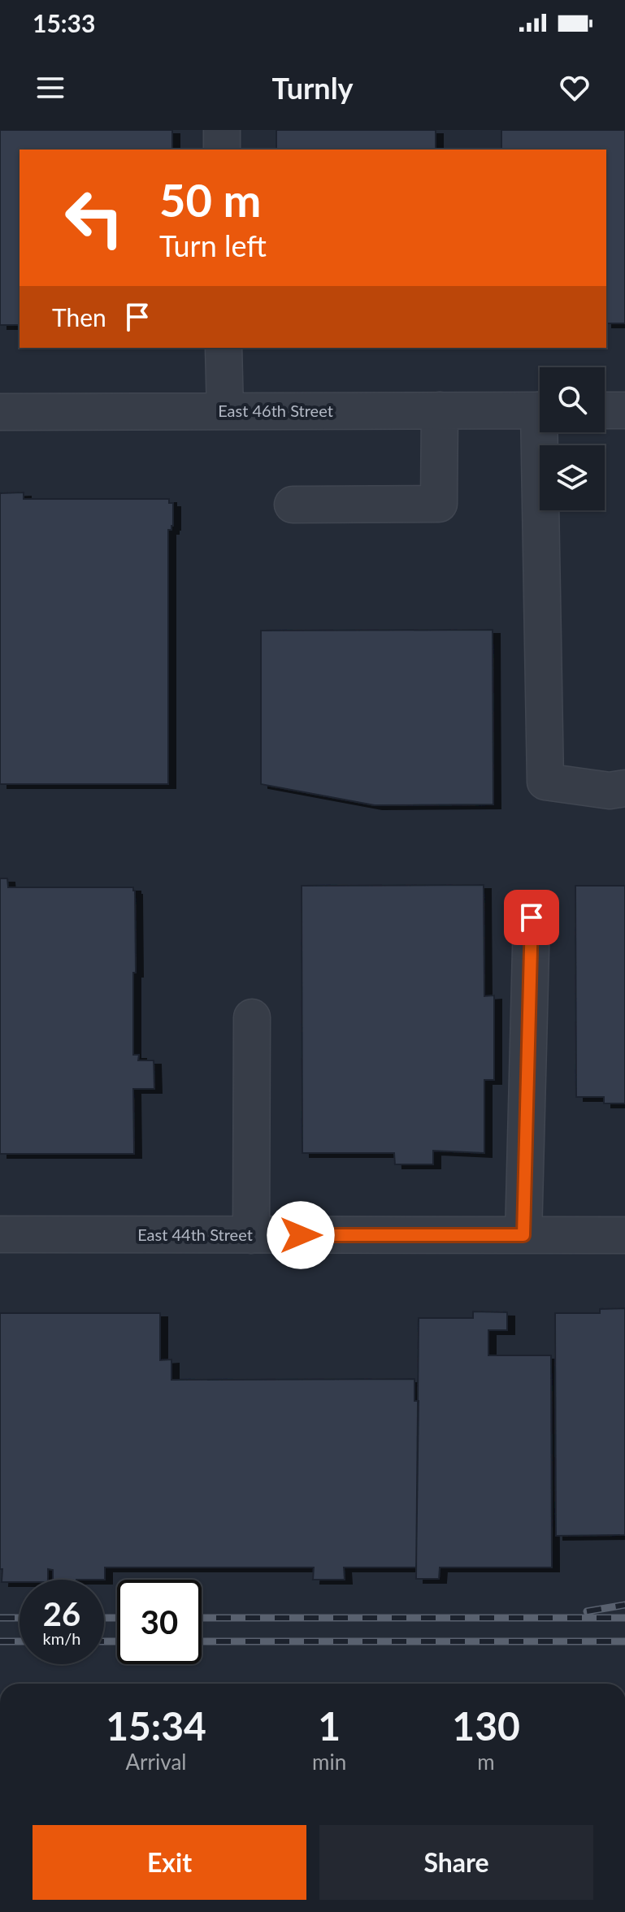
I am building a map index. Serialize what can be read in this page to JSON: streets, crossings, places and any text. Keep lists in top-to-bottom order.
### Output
{
  "streets": {
    "street": ["East 46th Street", "East 44th Street"]
  },
  "page": {
    "status": "15:33",
    "header": "Turnly",
    "turn": ["50 m", "Turn left"],
    "then": "Then",
    "speed": "26 km/h",
    "limit": "30",
    "eta": [
      "15:34",
      "Arrival",
      "1",
      "min",
      "130",
      "m"
    ],
    "buttons": ["Exit", "Share"]
  }
}
